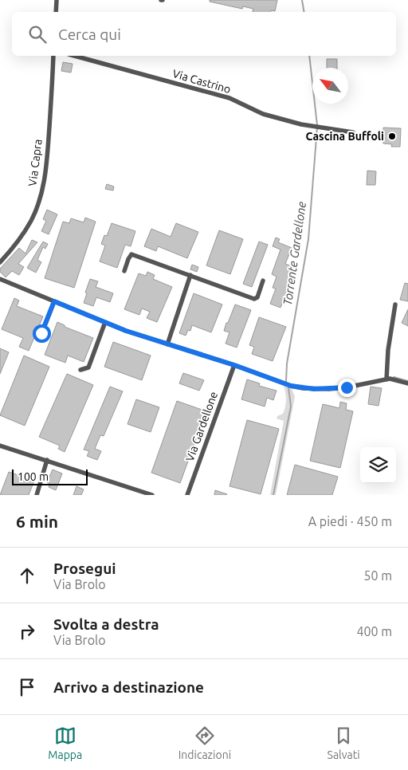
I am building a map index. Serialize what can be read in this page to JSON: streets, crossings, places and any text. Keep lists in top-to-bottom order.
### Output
{
  "streets": {
    "street": ["Via Castrino", "Via Capra", "Via Gardellone"]
  },
  "water": ["Torrente Gardellone"],
  "places": ["Cascina Buffoli"],
  "scale_bar": "100 m",
  "north": "top left",
  "page": {
    "search": "Cerca qui",
    "scale": "100 m",
    "heading": ["6 min", "A piedi · 450 m"],
    "list": [
      ["Prosegui", "Via Brolo", "50 m"],
      ["Svolta a destra", "Via Brolo", "400 m"],
      "Arrivo a destinazione"
    ],
    "nav": ["Mappa", "Indicazioni", "Salvati"]
  }
}
